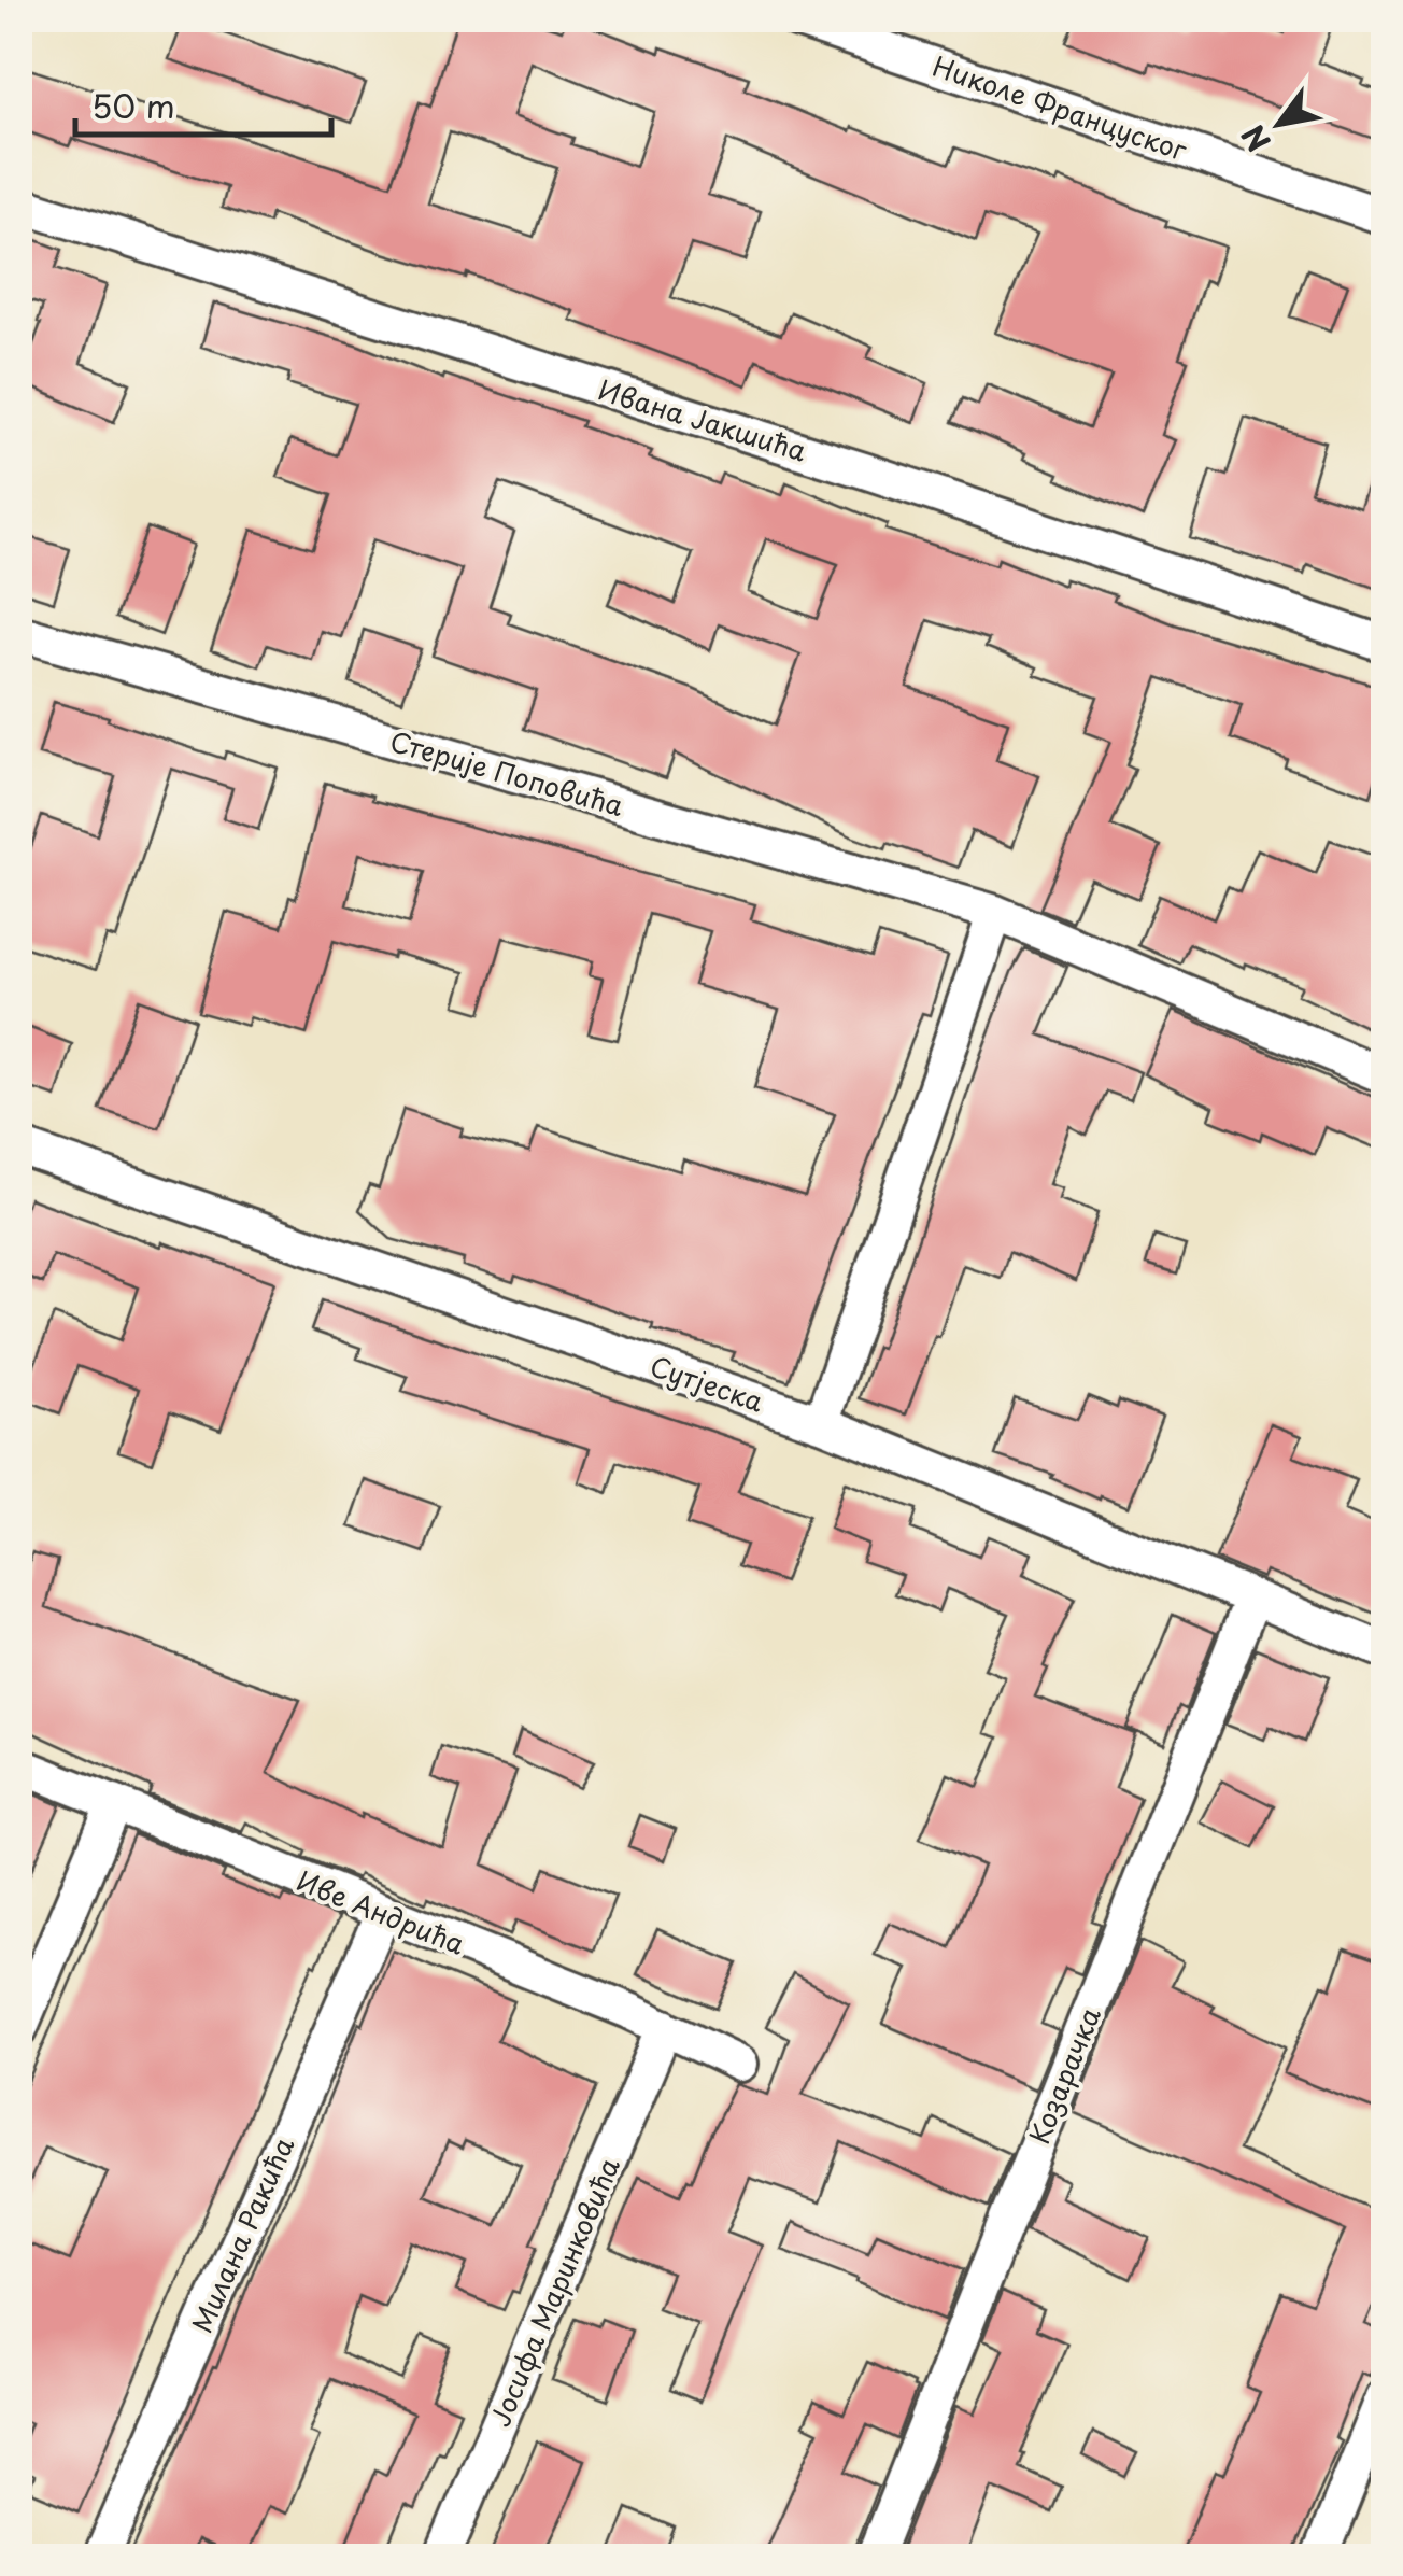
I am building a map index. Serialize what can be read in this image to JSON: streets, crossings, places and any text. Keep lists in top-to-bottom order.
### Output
{
  "streets": {
    "street": [
      "Николе Француског",
      "Ивана Јакшића",
      "Стерије Поповића",
      "Сутјеска",
      "Иве Андрића",
      "Козарачка",
      "Милана Ракића",
      "Јосифа Маринковића"
    ]
  },
  "crossings": [
    ["Сутјеска", "Козарачка"],
    ["Иве Андрића", "Милана Ракића"],
    ["Иве Андрића", "Јосифа Маринковића"]
  ],
  "scale_bar": "50 m",
  "north": "bottom left"
}
